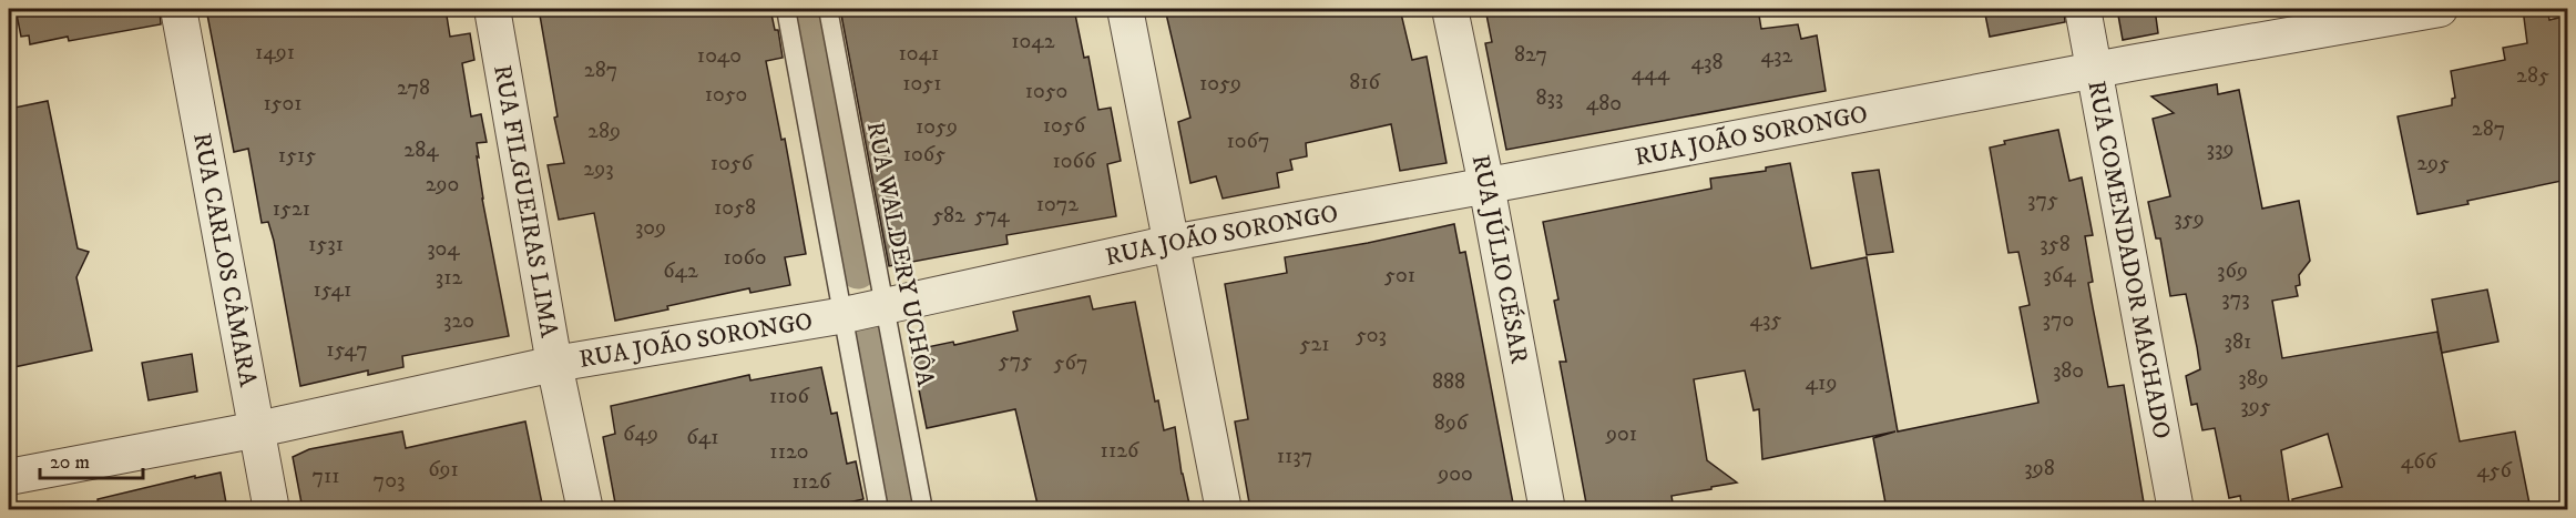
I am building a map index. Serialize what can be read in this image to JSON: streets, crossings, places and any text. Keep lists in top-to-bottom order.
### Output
{
  "streets": {
    "street": [
      "RUA JOÃO SORONGO",
      "RUA FILGUEIRAS LIMA",
      "RUA CARLOS CÂMARA",
      "RUA JÚLIO CÉSAR",
      "RUA COMENDADOR MACHADO"
    ],
    "lane": ["RUA WALDERY UCHÔA"]
  },
  "crossings": [
    ["RUA JOÃO SORONGO", "RUA FILGUEIRAS LIMA"],
    ["RUA JOÃO SORONGO", "RUA WALDERY UCHÔA"],
    ["RUA JOÃO SORONGO", "RUA CARLOS CÂMARA"],
    ["RUA JOÃO SORONGO", "RUA JÚLIO CÉSAR"],
    ["RUA JOÃO SORONGO", "RUA COMENDADOR MACHADO"]
  ],
  "house_numbers": [
    "1042",
    "1491",
    "1041",
    "827",
    "1040",
    "432",
    "438",
    "287",
    "444",
    "285",
    "816",
    "1051",
    "1059",
    "278",
    "1050",
    "1050",
    "833",
    "1501",
    "480",
    "1056",
    "1059",
    "287",
    "289",
    "1067",
    "339",
    "284",
    "1065",
    "1515",
    "1066",
    "1056",
    "295",
    "293",
    "290",
    "375",
    "1072",
    "1058",
    "1521",
    "582",
    "574",
    "359",
    "309",
    "1531",
    "358",
    "304",
    "1060",
    "642",
    "369",
    "501",
    "364",
    "312",
    "1541",
    "373",
    "435",
    "370",
    "320",
    "503",
    "381",
    "521",
    "1547",
    "575",
    "567",
    "380",
    "389",
    "888",
    "419",
    "1106",
    "395",
    "896",
    "649",
    "901",
    "641",
    "1126",
    "1120",
    "1137",
    "466",
    "398",
    "691",
    "456",
    "900",
    "711",
    "703",
    "1126"
  ],
  "scale_bar": "20 m"
}
